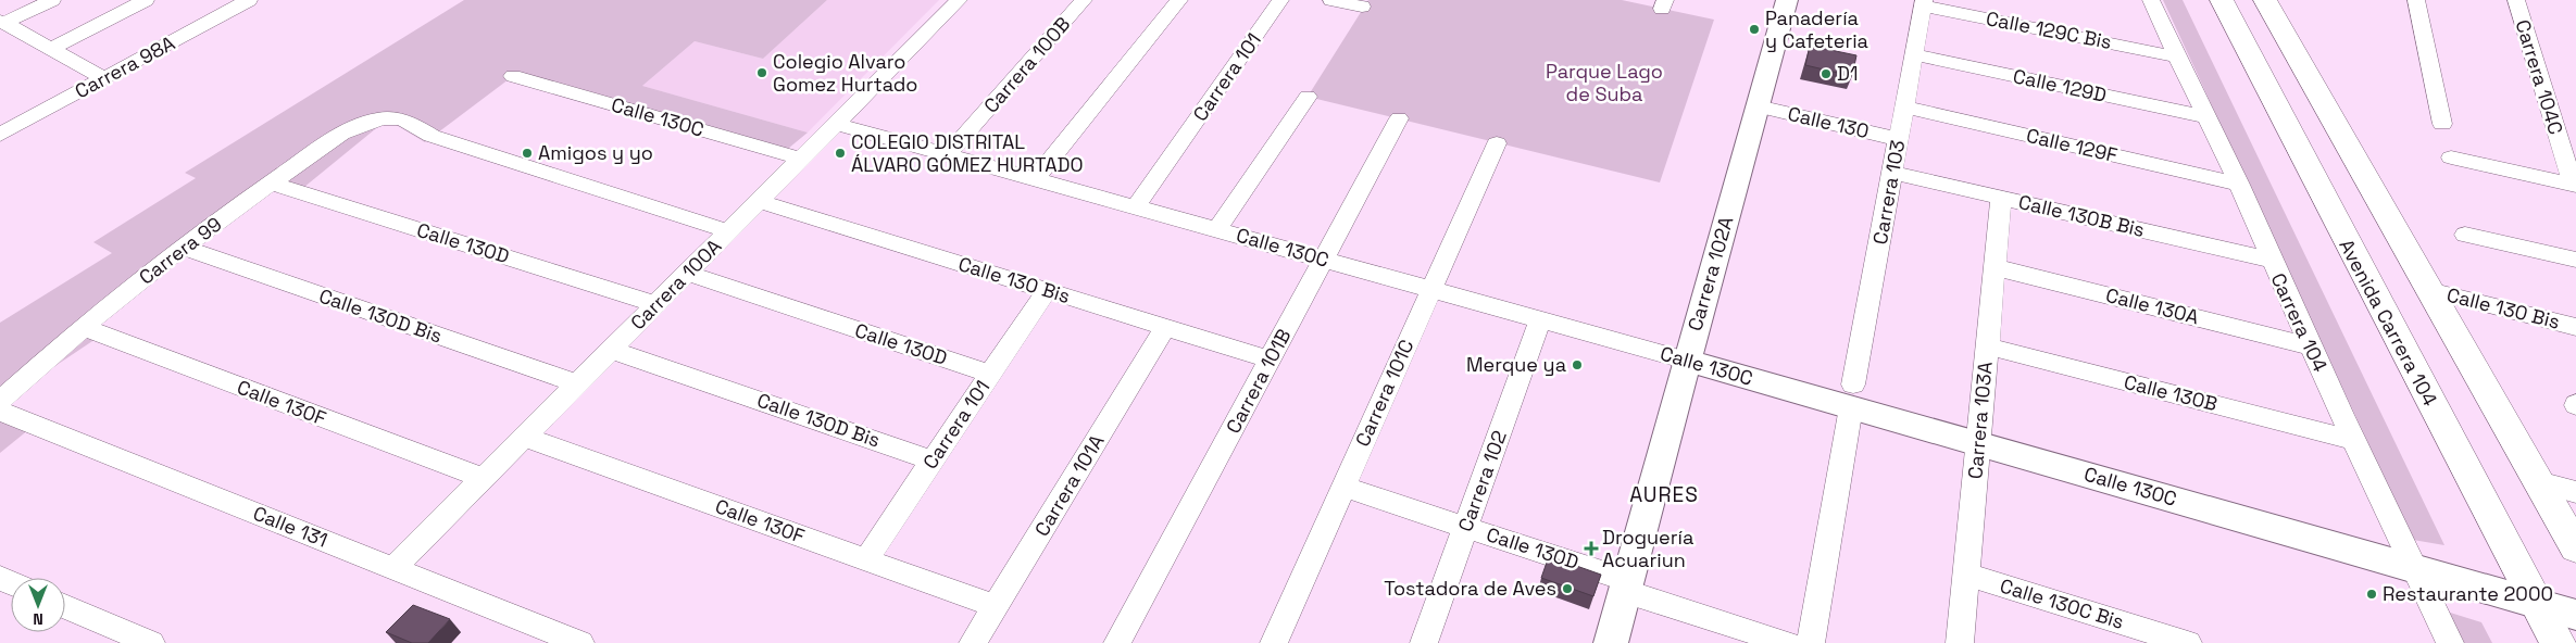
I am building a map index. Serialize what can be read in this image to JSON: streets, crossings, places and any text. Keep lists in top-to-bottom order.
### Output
{
  "streets": {
    "main road": ["Avenida Carrera 104"],
    "street": [
      "Calle 129C Bis",
      "Carrera 100B",
      "Carrera 98A",
      "Carrera 101",
      "Carrera 104C",
      "Calle 129D",
      "Calle 130C",
      "Calle 130",
      "Calle 129F",
      "Carrera 103",
      "Calle 130B Bis",
      "Calle 130D",
      "Carrera 99",
      "Carrera 102A",
      "Calle 130 Bis",
      "Carrera 100A",
      "Calle 130A",
      "Calle 130D Bis",
      "Carrera 104",
      "Carrera 101B",
      "Carrera 101C",
      "Calle 130B",
      "Calle 130F",
      "Carrera 103A",
      "Carrera 102",
      "Carrera 101A",
      "Calle 131",
      "Calle 130C Bis"
    ]
  },
  "crossings": [
    ["Calle 129C Bis", "Carrera 103"],
    ["Calle 129C Bis", "Carrera 104"],
    ["Carrera 100B", "Calle 130C"],
    ["Carrera 101", "Calle 130C"],
    ["Carrera 101", "Calle 130D"],
    ["Carrera 101", "Calle 130 Bis"],
    ["Carrera 101", "Calle 130D Bis"],
    ["Carrera 101", "Calle 130F"],
    ["Calle 129D", "Carrera 103"],
    ["Calle 129D", "Carrera 104"],
    ["Calle 130C", "Carrera 103"],
    ["Calle 130C", "Carrera 102A"],
    ["Calle 130C", "Carrera 100A"],
    ["Calle 130C", "Carrera 104"],
    ["Calle 130C", "Avenida Carrera 104"],
    ["Calle 130C", "Carrera 101B"],
    ["Calle 130C", "Carrera 101C"],
    ["Calle 130C", "Carrera 103A"],
    ["Calle 130C", "Carrera 102"],
    ["Calle 130", "Carrera 103"],
    ["Calle 130", "Carrera 102A"],
    ["Calle 129F", "Carrera 103"],
    ["Calle 129F", "Carrera 104"],
    ["Carrera 103", "Calle 130B Bis"],
    ["Calle 130B Bis", "Carrera 104"],
    ["Calle 130B Bis", "Carrera 103A"],
    ["Calle 130D", "Carrera 99"],
    ["Calle 130D", "Carrera 102A"],
    ["Calle 130D", "Carrera 100A"],
    ["Calle 130D", "Carrera 101C"],
    ["Calle 130D", "Carrera 102"],
    ["Carrera 99", "Carrera 100A"],
    ["Carrera 99", "Calle 130D Bis"],
    ["Carrera 99", "Calle 130F"],
    ["Calle 130 Bis", "Carrera 100A"],
    ["Calle 130 Bis", "Carrera 101B"],
    ["Calle 130 Bis", "Carrera 101A"],
    ["Carrera 100A", "Calle 130D Bis"],
    ["Carrera 100A", "Calle 130F"],
    ["Carrera 100A", "Calle 131"],
    ["Calle 130A", "Carrera 104"],
    ["Calle 130A", "Carrera 103A"],
    ["Carrera 104", "Calle 130B"],
    ["Calle 130B", "Carrera 103A"],
    ["Calle 130F", "Carrera 101A"],
    ["Carrera 103A", "Calle 130C Bis"]
  ],
  "districts": ["AURES"],
  "parks": ["Parque Lago de Suba"],
  "places": {
    "other": [
      "Panadería y Cafeteria",
      "Colegio Alvaro Gomez Hurtado",
      "D1",
      "Amigos y yo",
      "COLEGIO DISTRITAL ÁLVARO GÓMEZ HURTADO",
      "Merque ya",
      "Tostadora de Aves",
      "Restaurante 2000"
    ],
    "health": ["Droguería Acuariun"]
  },
  "north": "bottom"
}
